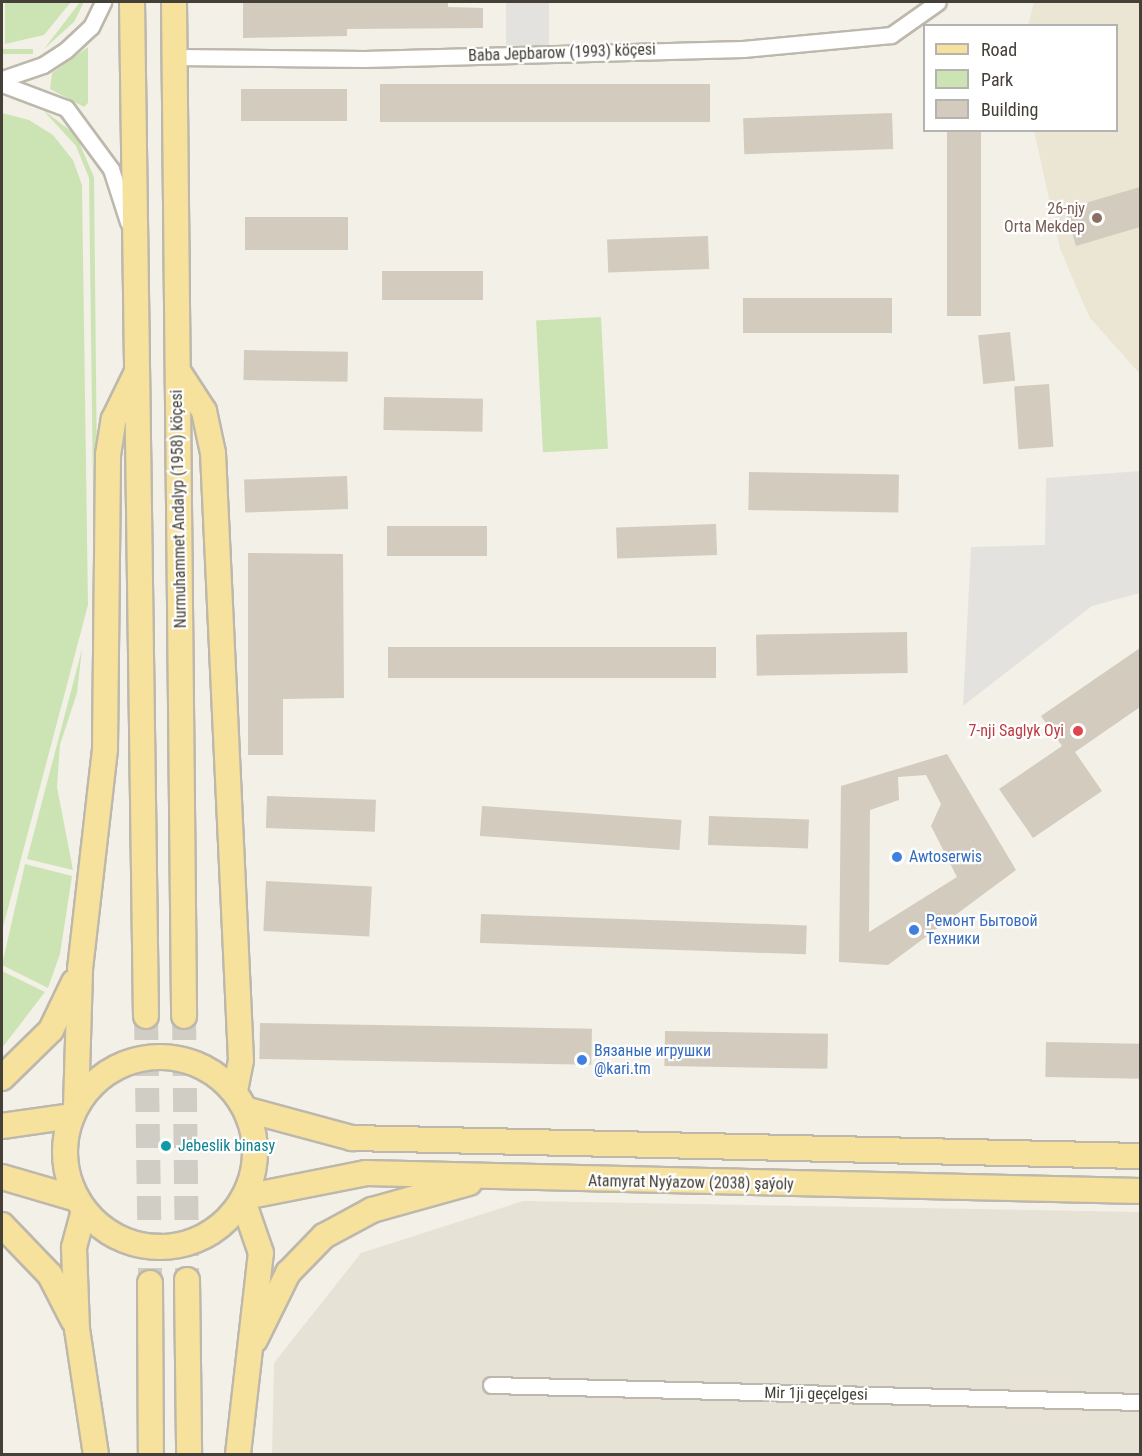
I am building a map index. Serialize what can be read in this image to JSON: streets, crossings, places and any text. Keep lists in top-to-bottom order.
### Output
{
  "streets": {
    "main road": ["Nurmuhammet Andalyp (1958) köçesi", "Atamyrat Nyýazow (2038) şaýoly"],
    "street": ["Baba Jepbarow (1993) köçesi", "Mir 1ji geçelgesi"]
  },
  "crossings": [
    ["Baba Jepbarow (1993) köçesi", "Nurmuhammet Andalyp (1958) köçesi"]
  ],
  "places": [
    "26-njy Orta Mekdep",
    "7-nji Saglyk Oyi",
    "Awtoserwis",
    "Ремонт Бытовой Техники",
    "Вязаные игрушки @kari.tm",
    "Jebeslik binasy"
  ],
  "legend": ["Road", "Park", "Building"]
}
